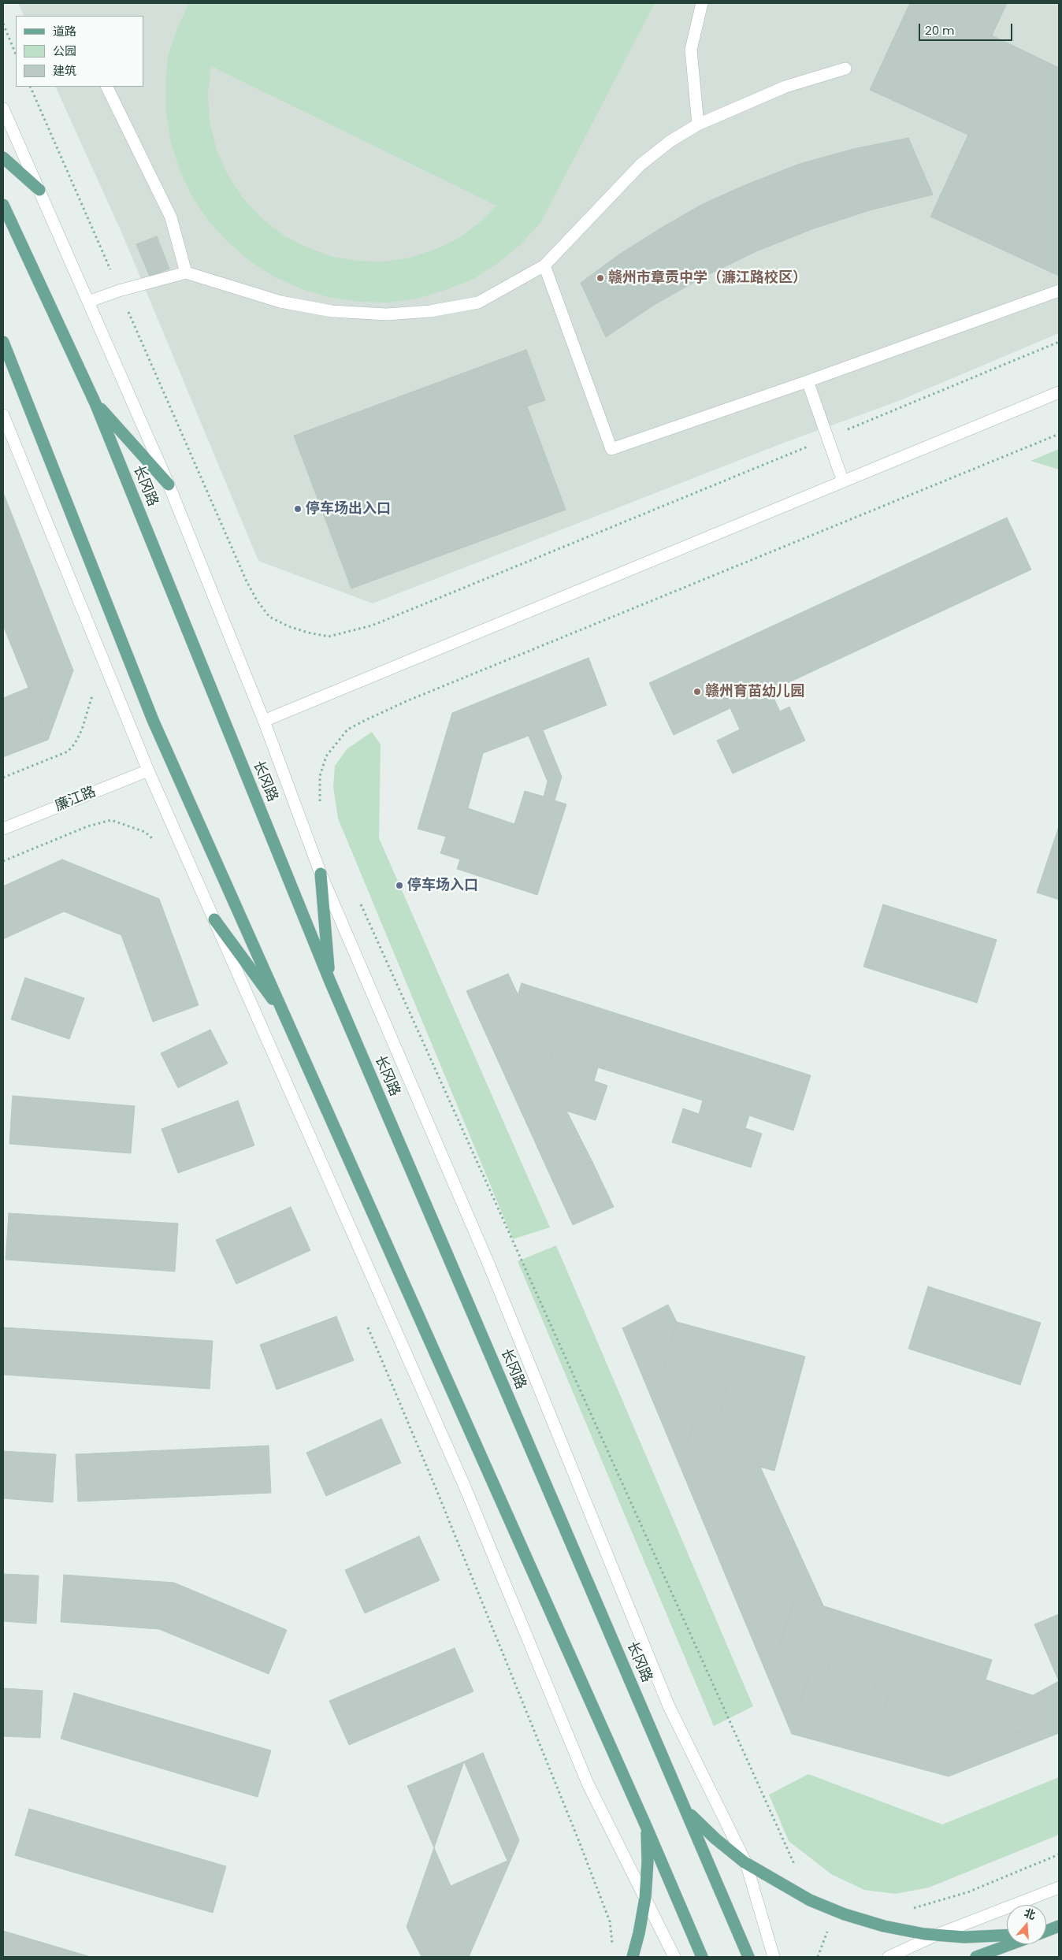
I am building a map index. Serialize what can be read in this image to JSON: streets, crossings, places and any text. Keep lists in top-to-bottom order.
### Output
{
  "streets": {
    "main road": ["长冈路"],
    "street": ["廉江路"]
  },
  "places": [
    "赣州市章贡中学（濂江路校区）",
    "停车场出入口",
    "赣州育苗幼儿园",
    "停车场入口"
  ],
  "legend": ["道路", "公园", "建筑"],
  "scale_bar": "20 m",
  "north": "top"
}
